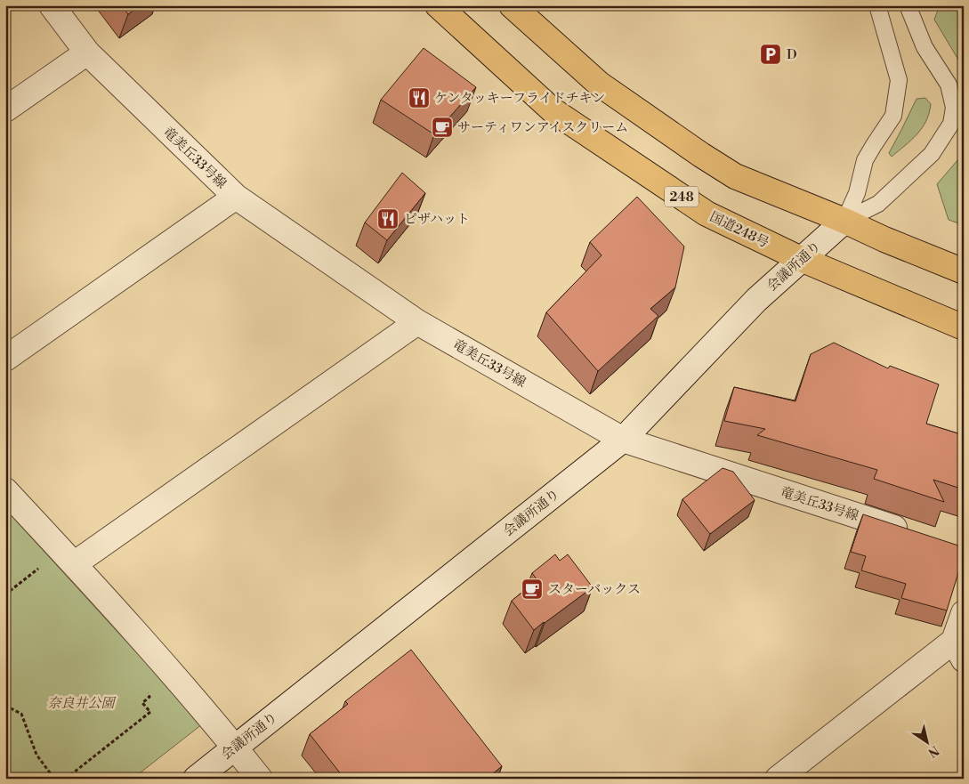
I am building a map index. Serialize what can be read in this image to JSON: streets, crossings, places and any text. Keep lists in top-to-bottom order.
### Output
{
  "streets": {
    "highway": ["248", "国道248号"],
    "street": ["竜美丘33号線", "会議所通り"]
  },
  "crossings": [
    ["竜美丘33号線", "会議所通り"],
    ["国道248号", "会議所通り"]
  ],
  "parks": ["奈良井公園"],
  "places": {
    "parking": ["D"],
    "restaurant": ["ケンタッキーフライドチキン", "ピザハット"],
    "cafe": ["サーティワンアイスクリーム", "スターバックス"]
  },
  "north": "bottom right"
}
